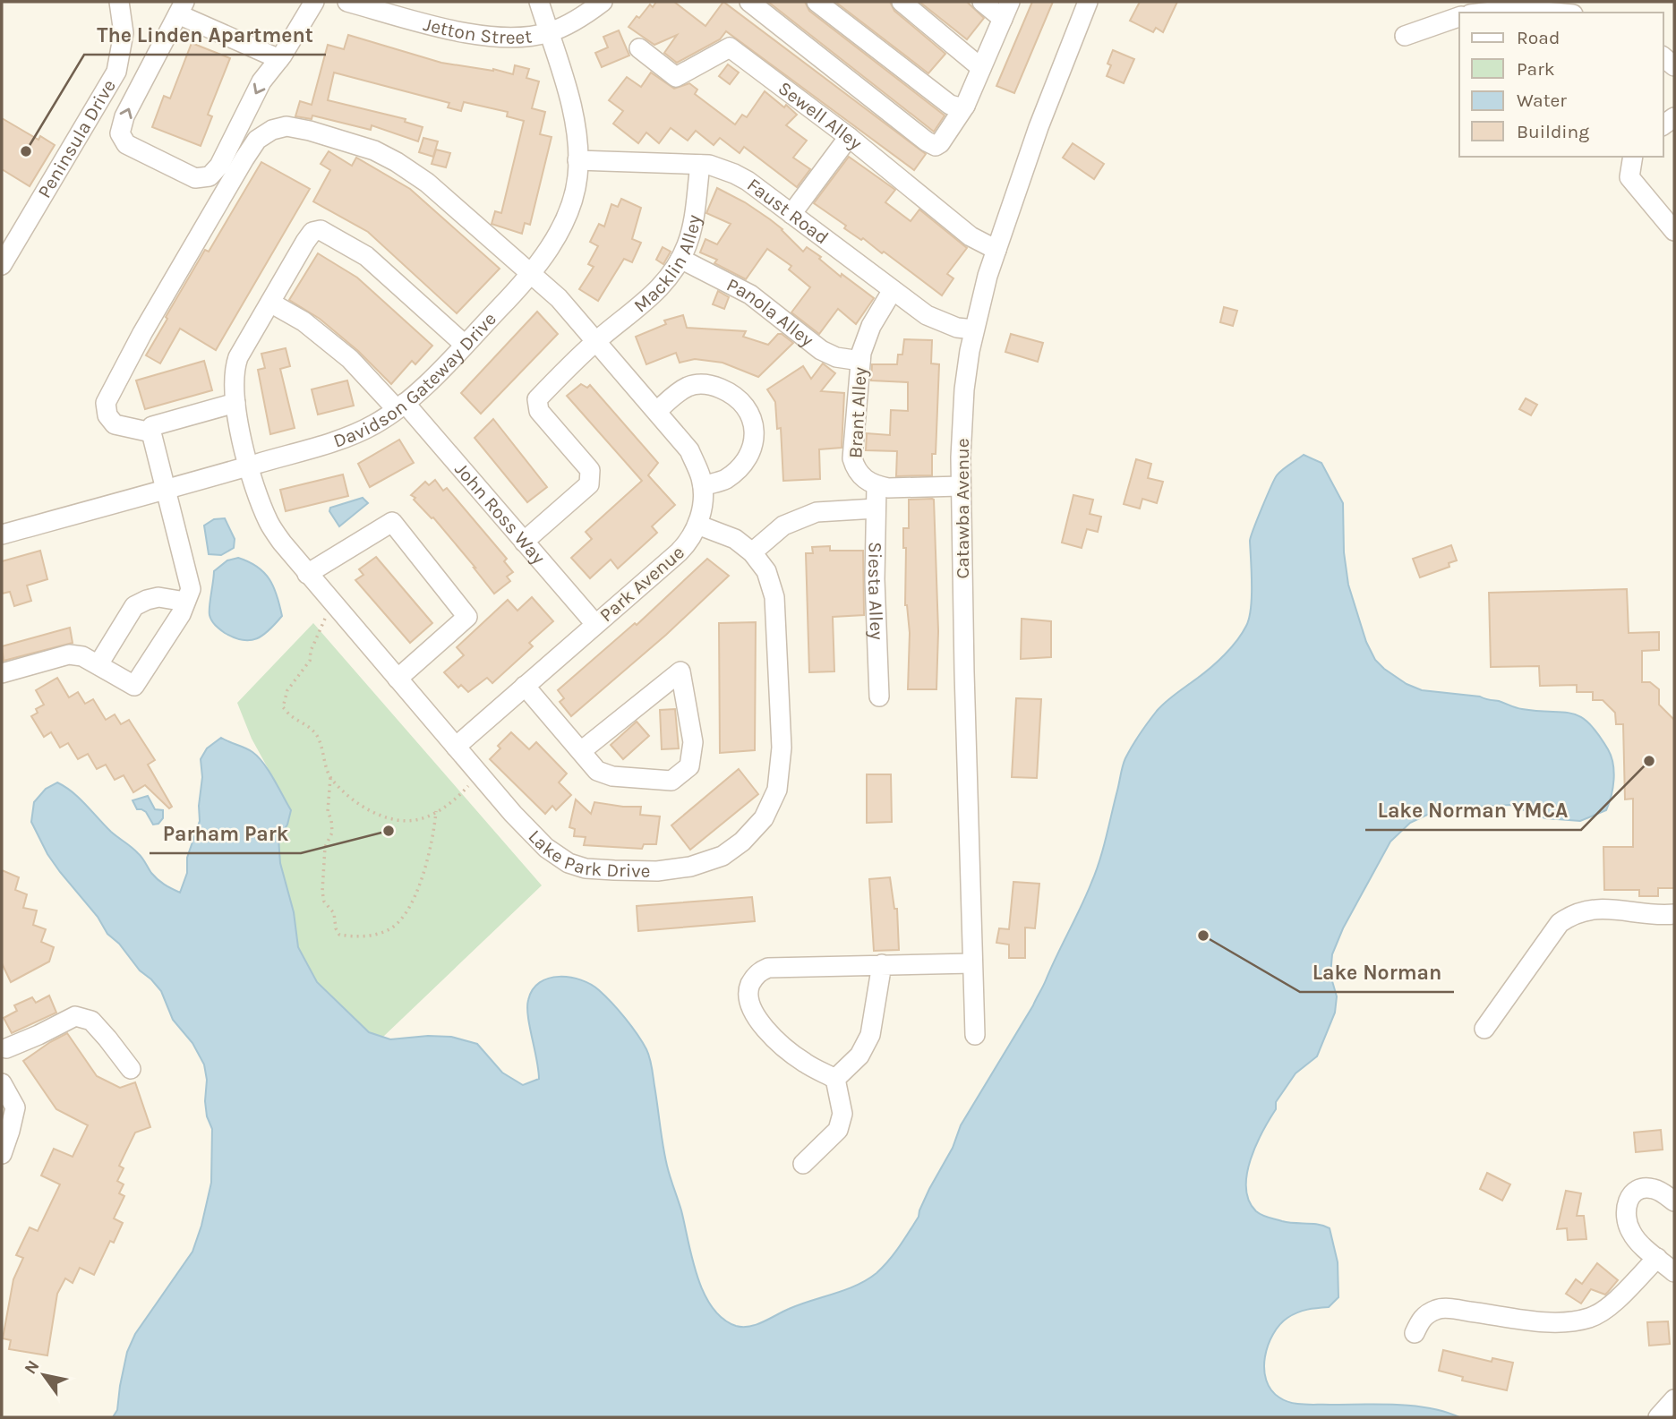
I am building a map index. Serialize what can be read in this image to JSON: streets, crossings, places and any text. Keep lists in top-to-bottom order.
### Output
{
  "streets": {
    "street": [
      "Jetton Street",
      "Sewell Alley",
      "Peninsula Drive",
      "Faust Road",
      "Macklin Alley",
      "Panola Alley",
      "Davidson Gateway Drive",
      "Brant Alley",
      "Catawba Avenue",
      "John Ross Way",
      "Park Avenue",
      "Siesta Alley",
      "Lake Park Drive"
    ]
  },
  "crossings": [
    ["Jetton Street", "Davidson Gateway Drive"],
    ["Sewell Alley", "Catawba Avenue"],
    ["Faust Road", "Macklin Alley"],
    ["Faust Road", "Davidson Gateway Drive"],
    ["Faust Road", "Brant Alley"],
    ["Faust Road", "Catawba Avenue"],
    ["Macklin Alley", "Panola Alley"],
    ["Macklin Alley", "John Ross Way"],
    ["Macklin Alley", "Park Avenue"],
    ["Panola Alley", "Brant Alley"],
    ["Davidson Gateway Drive", "John Ross Way"],
    ["Davidson Gateway Drive", "Park Avenue"],
    ["Davidson Gateway Drive", "Lake Park Drive"],
    ["Brant Alley", "Siesta Alley"],
    ["John Ross Way", "Park Avenue"],
    ["John Ross Way", "Lake Park Drive"],
    ["Park Avenue", "Lake Park Drive"]
  ],
  "places": [
    "The Linden Apartment",
    "Lake Norman YMCA",
    "Parham Park",
    "Lake Norman"
  ],
  "legend": [
    "Road",
    "Park",
    "Water",
    "Building"
  ],
  "north": "top left"
}
